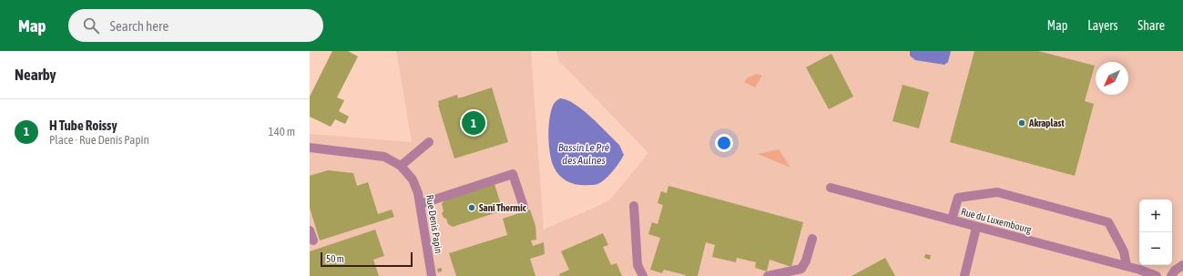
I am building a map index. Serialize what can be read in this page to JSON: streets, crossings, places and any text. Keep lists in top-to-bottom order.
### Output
{
  "streets": {
    "street": ["Rue du Luxembourg", "Rue Denis Papin"]
  },
  "water": ["Bassin Le Pré des Aulnes"],
  "places": ["Akraplast", "Sani Thermic"],
  "scale_bar": "50 m",
  "north": "bottom left",
  "page": {
    "header": "Map",
    "search": "Search here",
    "nav": ["Map", "Layers", "Share"],
    "heading": "Nearby",
    "list": [
      {
        "mark": "1",
        "name": "H Tube Roissy",
        "note": "Place · Rue Denis Papin",
        "value": "140 m"
      }
    ],
    "pins": "1",
    "map_buttons": ["+", "−"],
    "scale": "50 m"
  }
}
